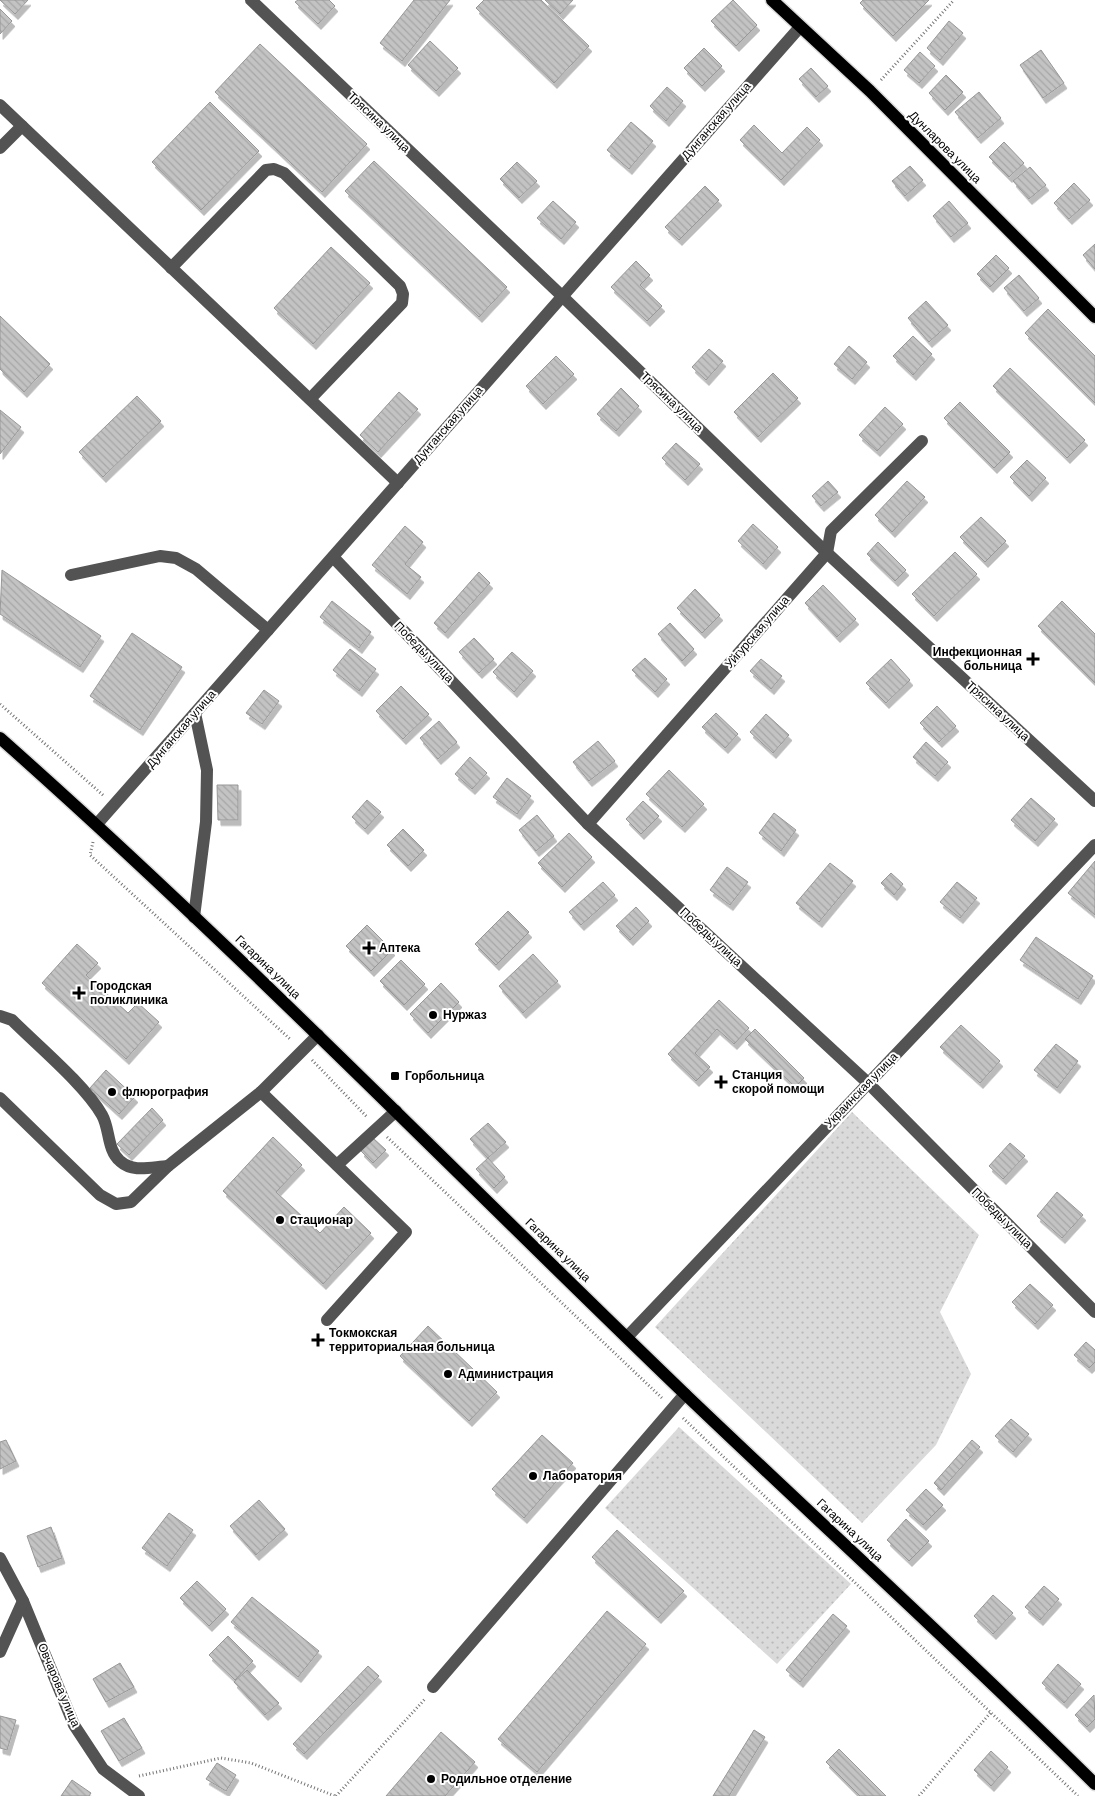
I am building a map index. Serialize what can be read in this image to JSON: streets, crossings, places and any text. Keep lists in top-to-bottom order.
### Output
{
  "streets": {
    "main road": ["Дунларова улица", "Гагарина улица"],
    "street": [
      "Дунганская улица",
      "Трясина улица",
      "Уйгурская улица",
      "Победы улица",
      "Украинская улица",
      "Овчарова улица"
    ]
  },
  "crossings": [
    ["Дунганская улица", "Трясина улица"],
    ["Дунганская улица", "Дунларова улица"],
    ["Дунганская улица", "Победы улица"],
    ["Дунганская улица", "Гагарина улица"],
    ["Трясина улица", "Уйгурская улица"],
    ["Уйгурская улица", "Победы улица"],
    ["Победы улица", "Украинская улица"],
    ["Гагарина улица", "Украинская улица"]
  ],
  "places": {
    "health": [
      "Инфекционная больница",
      "Аптека",
      "Городская поликлиника",
      "Станция скорой помощи",
      "Токмокская территориальная больница"
    ],
    "other": [
      "Нуржаз",
      "флюрография",
      "Cтационар",
      "Администрация",
      "Лаборатория",
      "Родильное отделение"
    ],
    "transit": ["Горбольница"]
  }
}
